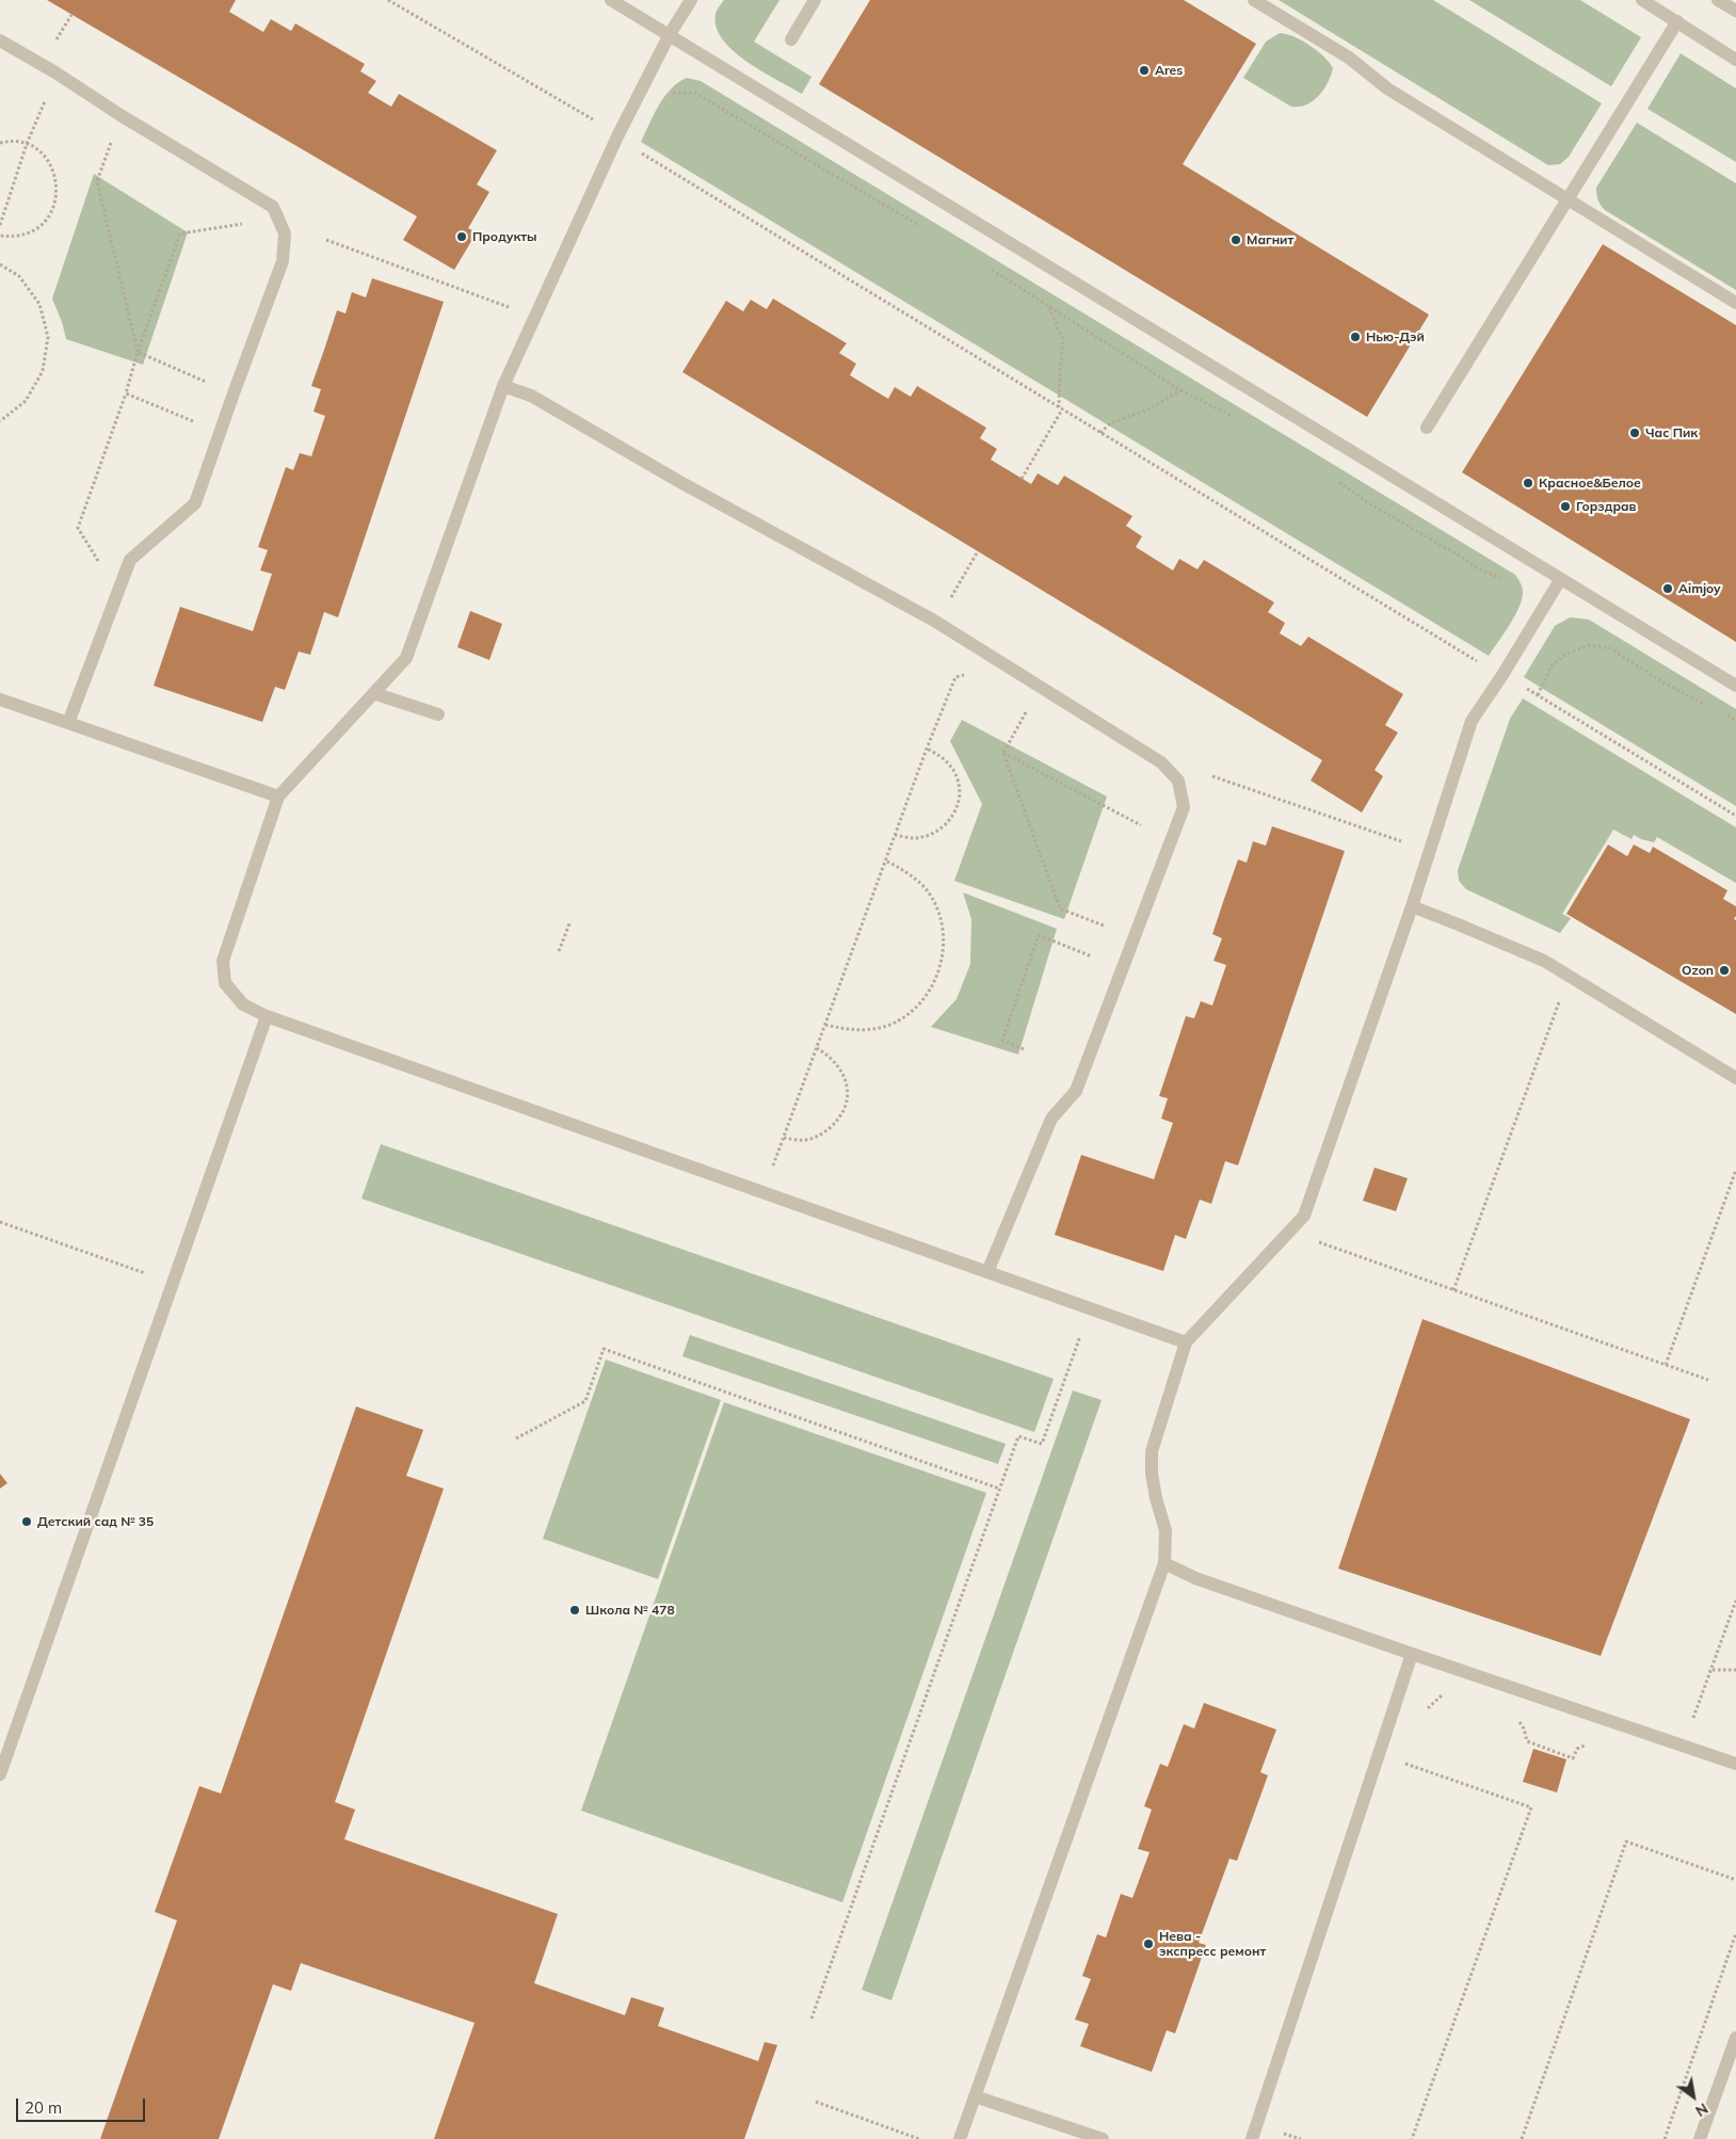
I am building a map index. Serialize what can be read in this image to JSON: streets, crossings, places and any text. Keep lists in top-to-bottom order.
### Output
{
  "places": [
    "Ares",
    "Продукты",
    "Магнит",
    "Нью-Дэй",
    "Час Пик",
    "Красное&Белое",
    "Горздрав",
    "Aimjoy",
    "Ozon",
    "Детский сад № 35",
    "Школа № 478",
    "Нева - экспресс ремонт"
  ],
  "scale_bar": "20 m",
  "north": "bottom right"
}
